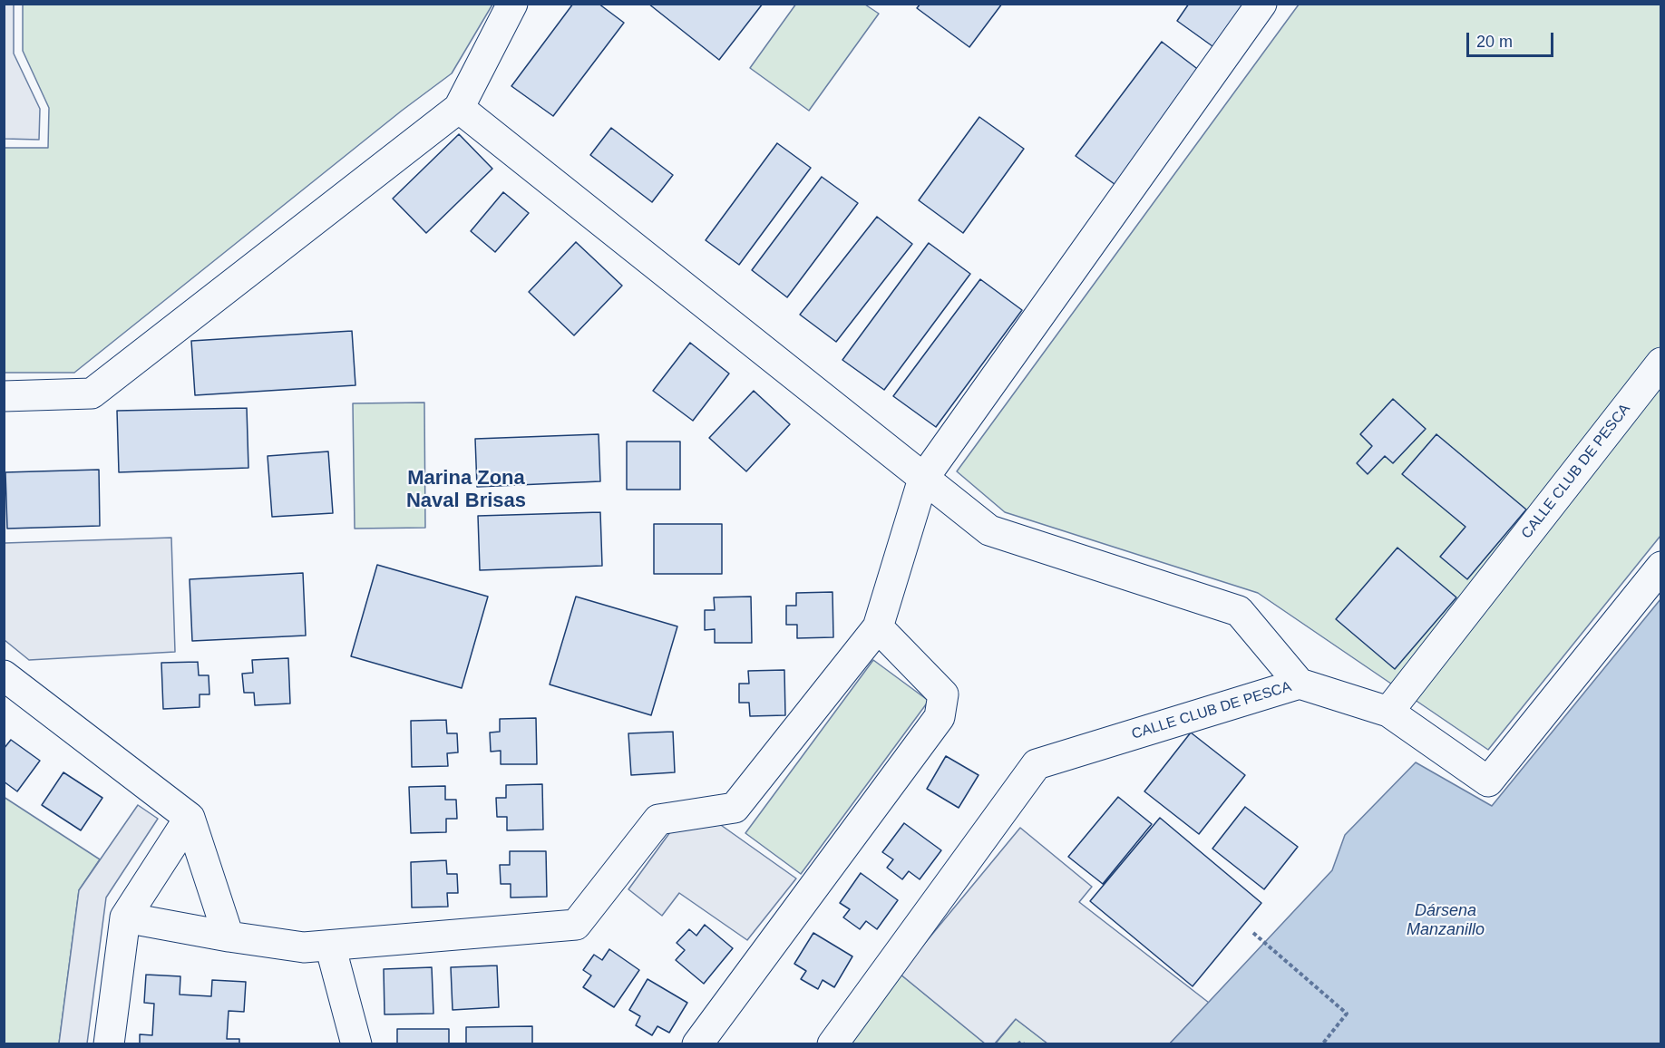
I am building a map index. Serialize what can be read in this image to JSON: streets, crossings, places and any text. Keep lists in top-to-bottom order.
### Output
{
  "streets": {
    "lane": ["CALLE CLUB DE PESCA"]
  },
  "districts": ["Marina Zona Naval Brisas"],
  "water": ["Dársena Manzanillo"],
  "scale_bar": "20 m"
}
